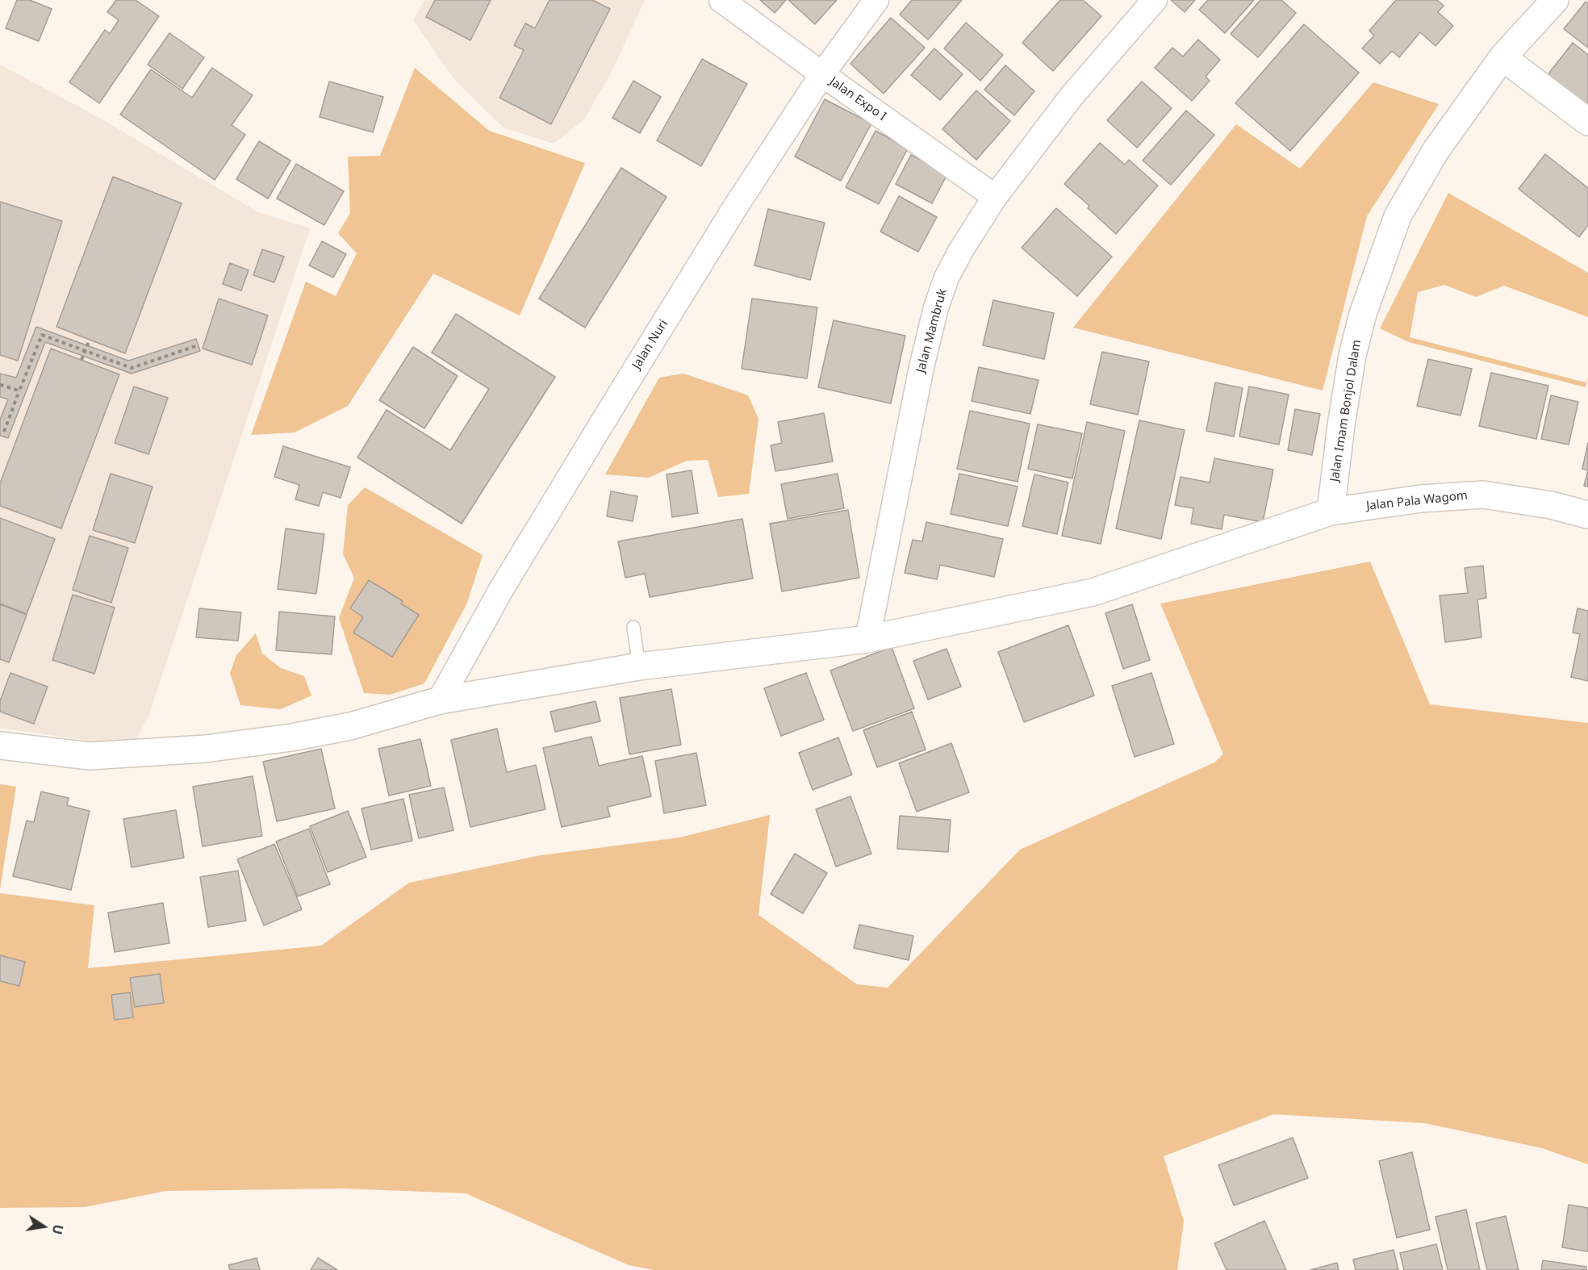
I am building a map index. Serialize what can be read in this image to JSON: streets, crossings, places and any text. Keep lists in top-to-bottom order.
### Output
{
  "streets": {
    "main road": ["Jalan Imam Bonjol Dalam", "Jalan Pala Wagom"],
    "street": ["Jalan Expo I", "Jalan Mambruk", "Jalan Nuri"]
  },
  "crossings": [
    ["Jalan Expo I", "Jalan Mambruk"],
    ["Jalan Expo I", "Jalan Nuri"],
    ["Jalan Mambruk", "Jalan Pala Wagom"],
    ["Jalan Nuri", "Jalan Pala Wagom"],
    ["Jalan Imam Bonjol Dalam", "Jalan Pala Wagom"]
  ],
  "north": "right"
}
